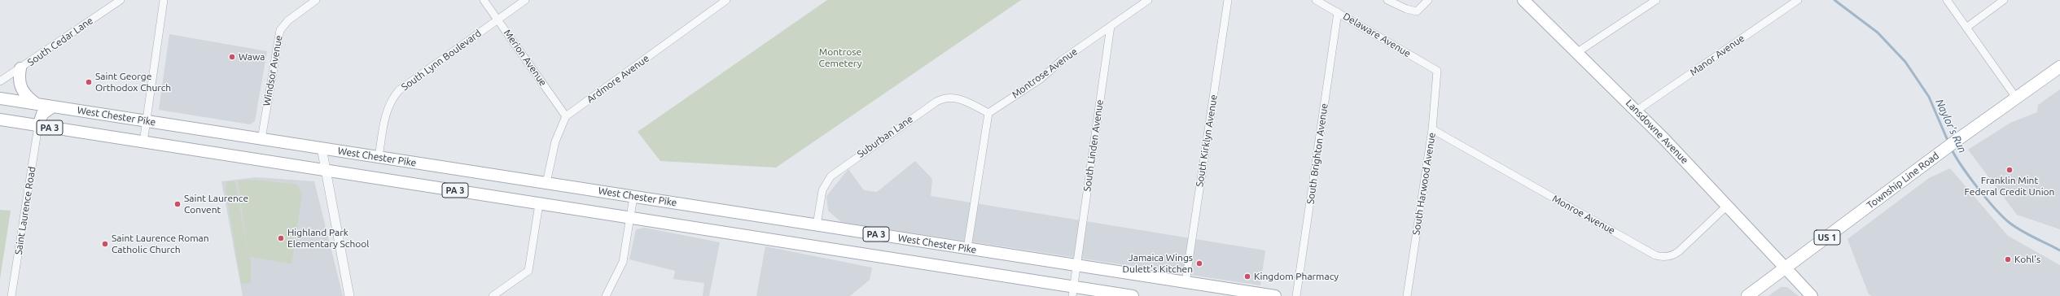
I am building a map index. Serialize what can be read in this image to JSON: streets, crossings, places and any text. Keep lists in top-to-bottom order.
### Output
{
  "streets": {
    "highway": ["Township Line Road", "US 1"],
    "main road": ["West Chester Pike", "PA 3", "Lansdowne Avenue"],
    "street": [
      "Delaware Avenue",
      "South Cedar Lane",
      "Manor Avenue",
      "Merion Avenue",
      "South Lynn Boulevard",
      "Windsor Avenue",
      "Montrose Avenue",
      "Ardmore Avenue",
      "Suburban Lane",
      "South Kirklyn Avenue",
      "South Linden Avenue",
      "South Brighton Avenue",
      "South Harwood Avenue",
      "Saint Laurence Road",
      "Monroe Avenue"
    ]
  },
  "crossings": [
    ["Delaware Avenue", "South Brighton Avenue"],
    ["Delaware Avenue", "South Harwood Avenue"],
    ["Manor Avenue", "Lansdowne Avenue"],
    ["Merion Avenue", "South Lynn Boulevard"],
    ["Merion Avenue", "Ardmore Avenue"],
    ["South Lynn Boulevard", "West Chester Pike"],
    ["Windsor Avenue", "West Chester Pike"],
    ["Montrose Avenue", "Suburban Lane"],
    ["Montrose Avenue", "South Linden Avenue"],
    ["West Chester Pike", "Suburban Lane"],
    ["West Chester Pike", "South Kirklyn Avenue"],
    ["West Chester Pike", "South Linden Avenue"],
    ["PA 3", "South Linden Avenue"],
    ["PA 3", "Saint Laurence Road"],
    ["Lansdowne Avenue", "Township Line Road"],
    ["Lansdowne Avenue", "Monroe Avenue"],
    ["South Harwood Avenue", "Monroe Avenue"]
  ],
  "water": ["Naylor's Run"],
  "parks": ["Montrose Cemetery"],
  "places": [
    "Wawa",
    "Saint George Orthodox Church",
    "Franklin Mint Federal Credit Union",
    "Saint Laurence Convent",
    "Highland Park Elementary School",
    "Saint Laurence Roman Catholic Church",
    "Kohl's",
    "Jamaica Wings Dulett's Kitchen",
    "Kingdom Pharmacy"
  ]
}
